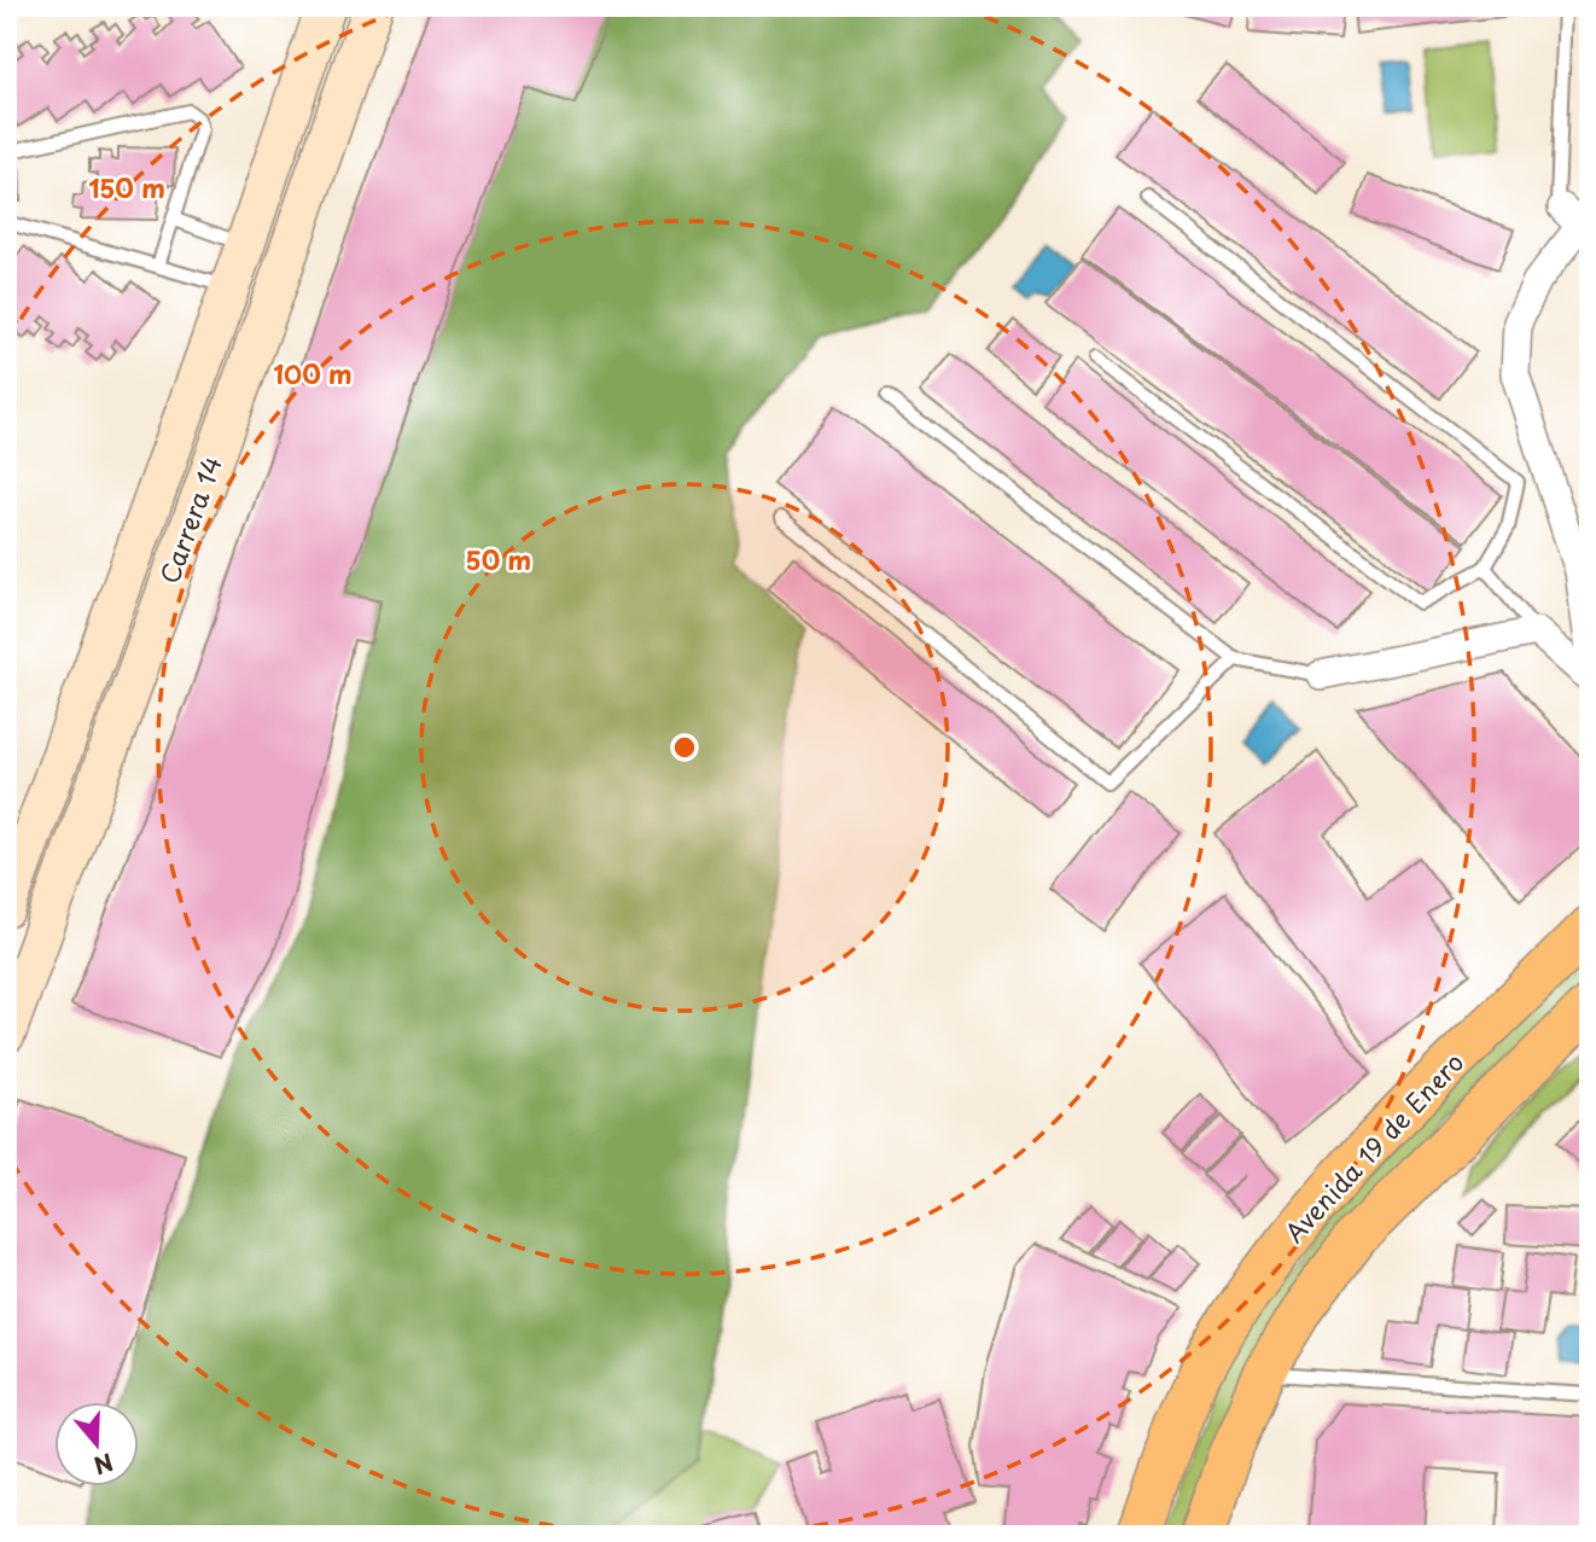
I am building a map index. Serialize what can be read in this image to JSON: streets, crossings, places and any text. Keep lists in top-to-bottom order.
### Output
{
  "streets": {
    "main road": ["Carrera 14", "Avenida 19 de Enero"]
  },
  "north": "bottom",
  "rings": ["150 m", "100 m", "50 m"]
}
